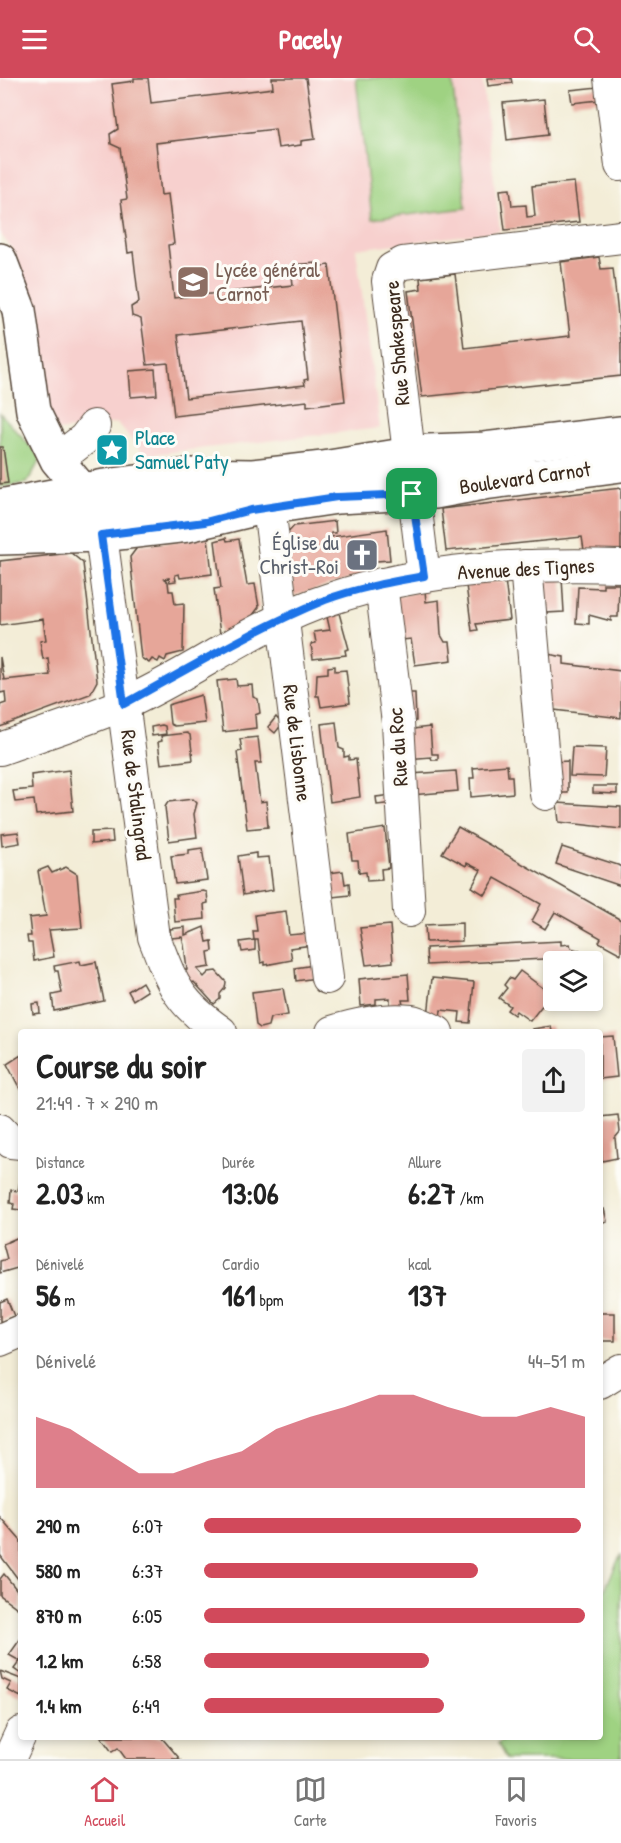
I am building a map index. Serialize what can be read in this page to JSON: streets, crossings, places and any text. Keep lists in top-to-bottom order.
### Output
{
  "streets": {
    "main road": ["Boulevard Carnot"],
    "street": [
      "Rue Shakespeare",
      "Avenue des Tignes",
      "Rue de Lisbonne",
      "Rue du Roc",
      "Rue de Stalingrad"
    ]
  },
  "crossings": [
    ["Rue Shakespeare", "Boulevard Carnot"],
    ["Rue Shakespeare", "Avenue des Tignes"],
    ["Boulevard Carnot", "Rue de Lisbonne"],
    ["Boulevard Carnot", "Rue de Stalingrad"],
    ["Avenue des Tignes", "Rue de Lisbonne"],
    ["Avenue des Tignes", "Rue du Roc"],
    ["Avenue des Tignes", "Rue de Stalingrad"]
  ],
  "places": {
    "school or university": ["Lycée général Carnot"],
    "place": ["Place Samuel Paty"],
    "church": ["Église du Christ-Roi"]
  },
  "page": {
    "header": "Pacely",
    "heading": ["Course du soir", "21:49 · 7 × 290 m"],
    "stats": [
      ["Distance", "2.03 km"],
      ["Durée", "13:06"],
      ["Allure", "6:27 /km"],
      ["Dénivelé", "56 m"],
      ["Cardio", "161 bpm"],
      ["kcal", "137"]
    ],
    "chart": ["Dénivelé", "44–51 m"],
    "list": [
      {
        "name": "290 m",
        "note": "6:07"
      },
      {
        "name": "580 m",
        "note": "6:37"
      },
      {
        "name": "870 m",
        "note": "6:05"
      },
      {
        "name": "1.2 km",
        "note": "6:58"
      },
      {
        "name": "1.4 km",
        "note": "6:49"
      }
    ],
    "tabs": ["Accueil", "Carte", "Favoris"]
  }
}
